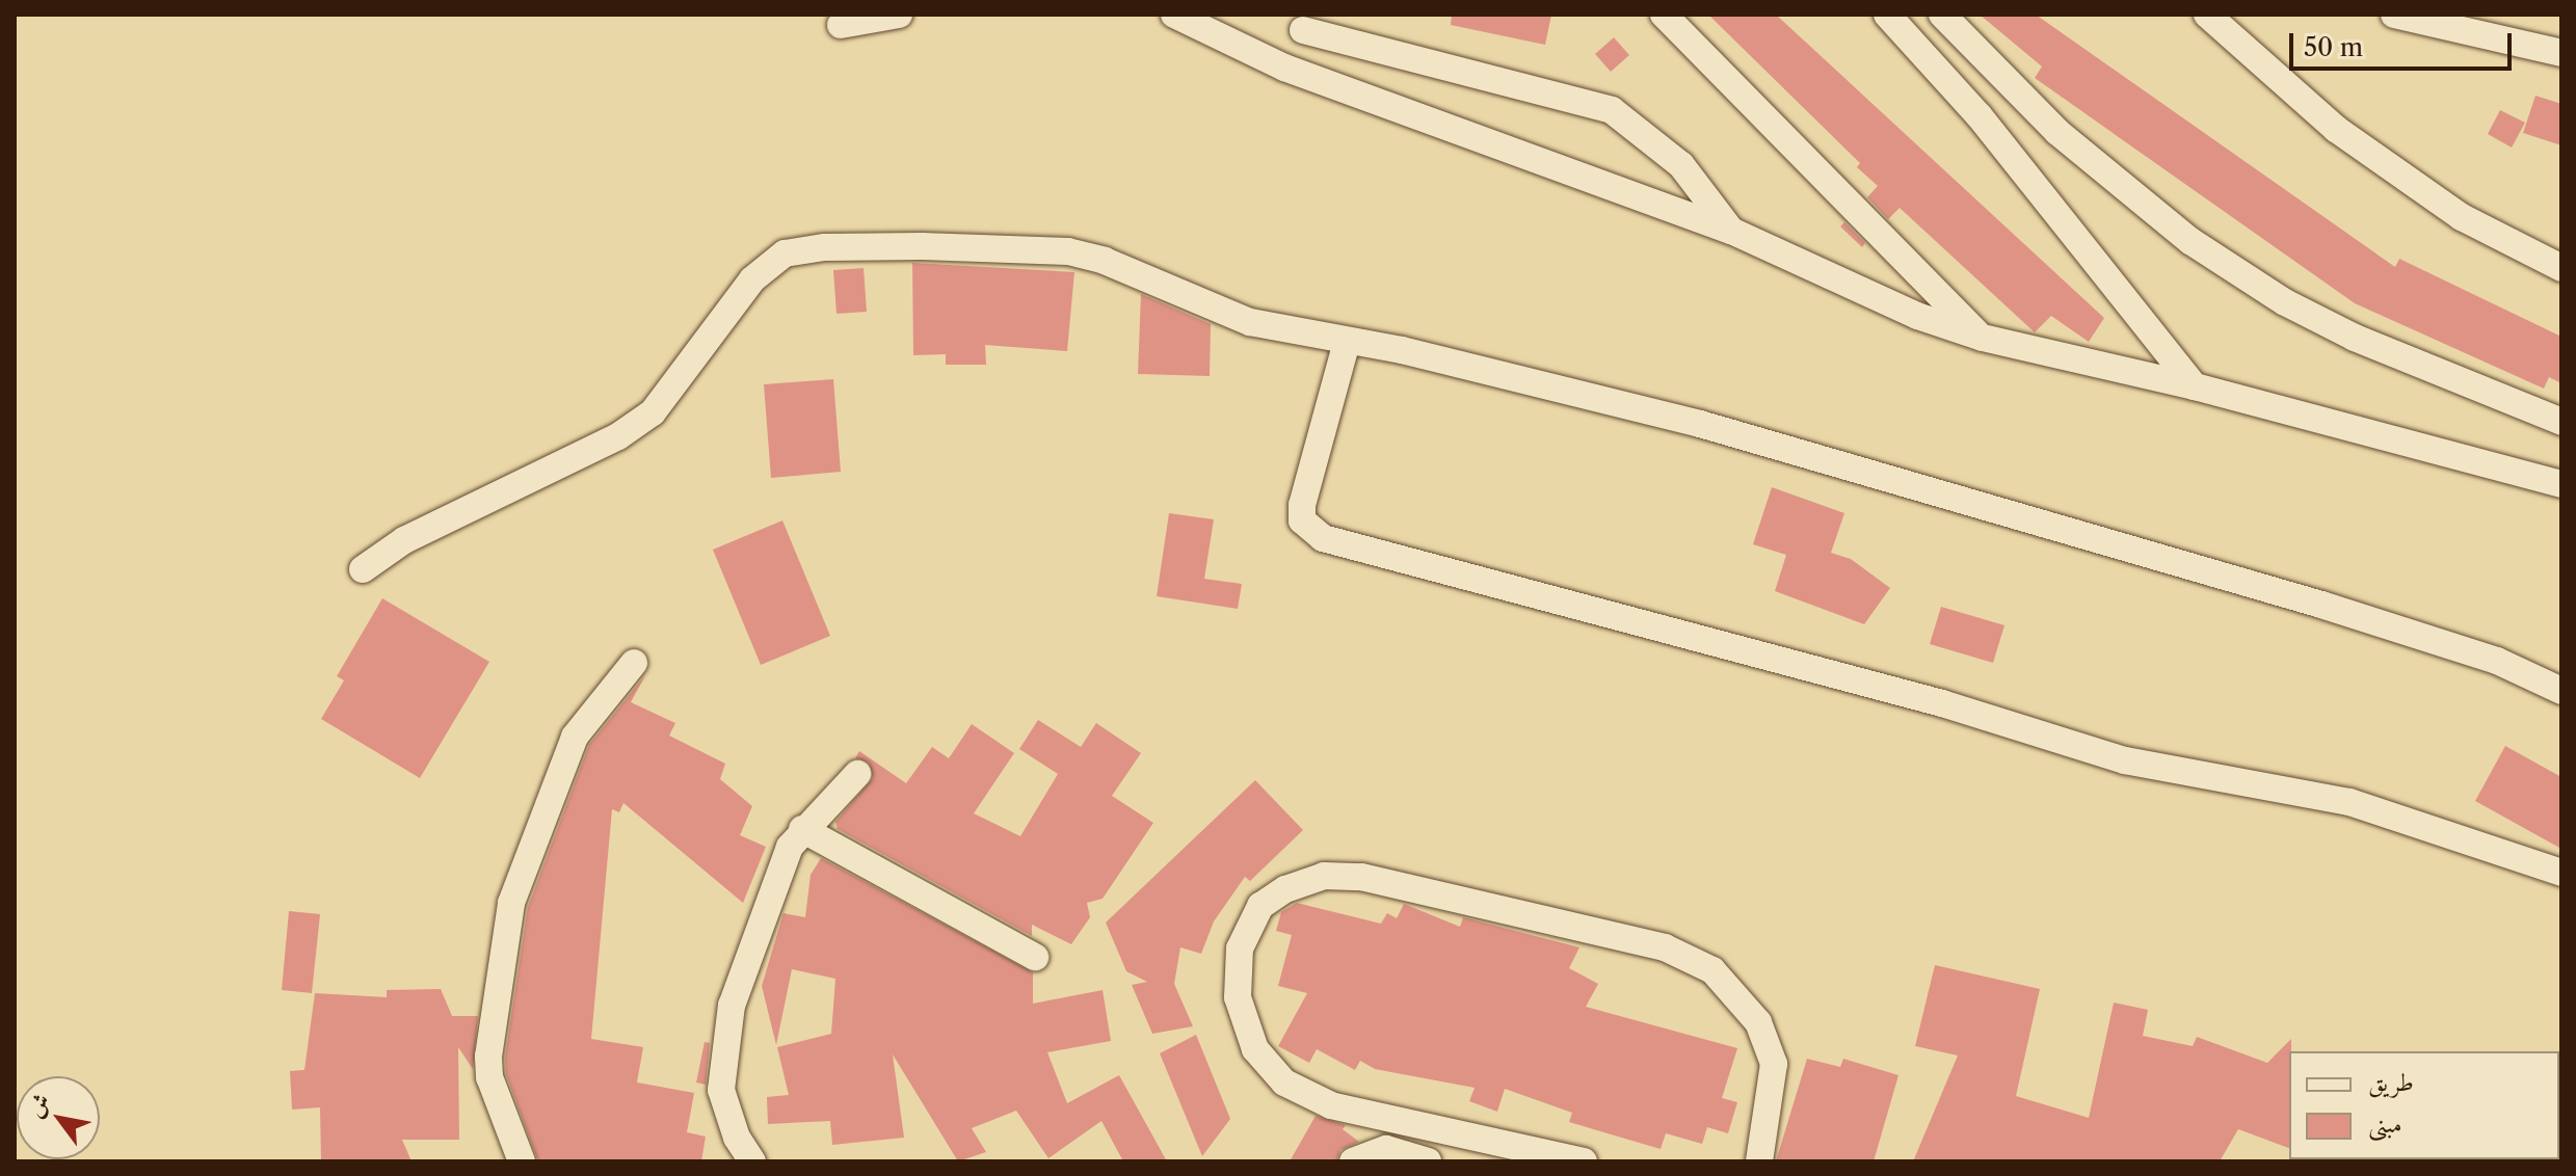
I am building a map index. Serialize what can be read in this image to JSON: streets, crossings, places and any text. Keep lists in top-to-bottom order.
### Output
{
  "legend": ["طريق", "مبنى"],
  "scale_bar": "50 m",
  "north": "top left"
}
